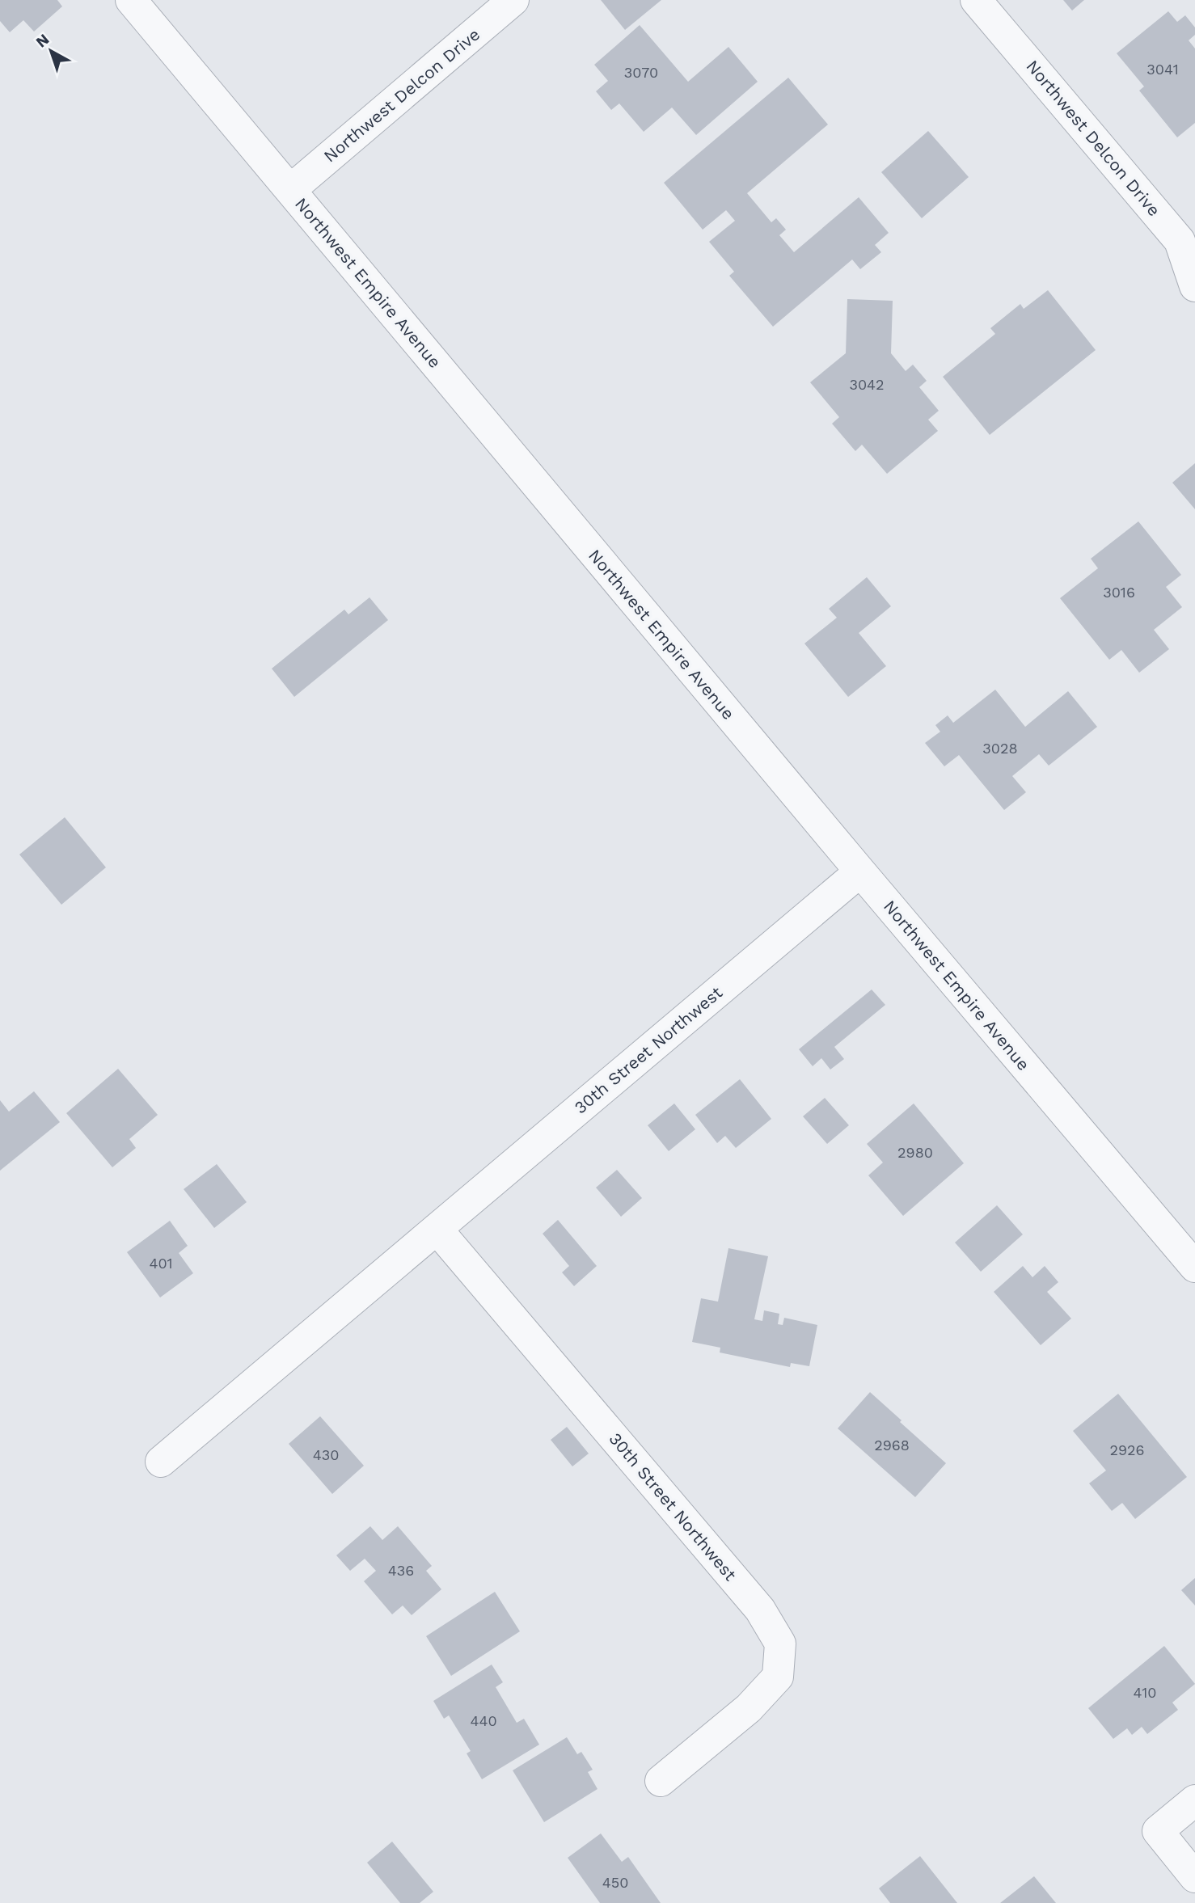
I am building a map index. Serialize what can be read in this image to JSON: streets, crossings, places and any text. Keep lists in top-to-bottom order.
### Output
{
  "streets": {
    "street": ["Northwest Delcon Drive", "Northwest Empire Avenue", "30th Street Northwest"]
  },
  "crossings": [
    ["Northwest Delcon Drive", "Northwest Empire Avenue"],
    ["Northwest Empire Avenue", "30th Street Northwest"]
  ],
  "house_numbers": [
    "3041",
    "3070",
    "3042",
    "3016",
    "3028",
    "2980",
    "401",
    "2968",
    "2926",
    "430",
    "436",
    "410",
    "440",
    "450"
  ],
  "north": "top left"
}
